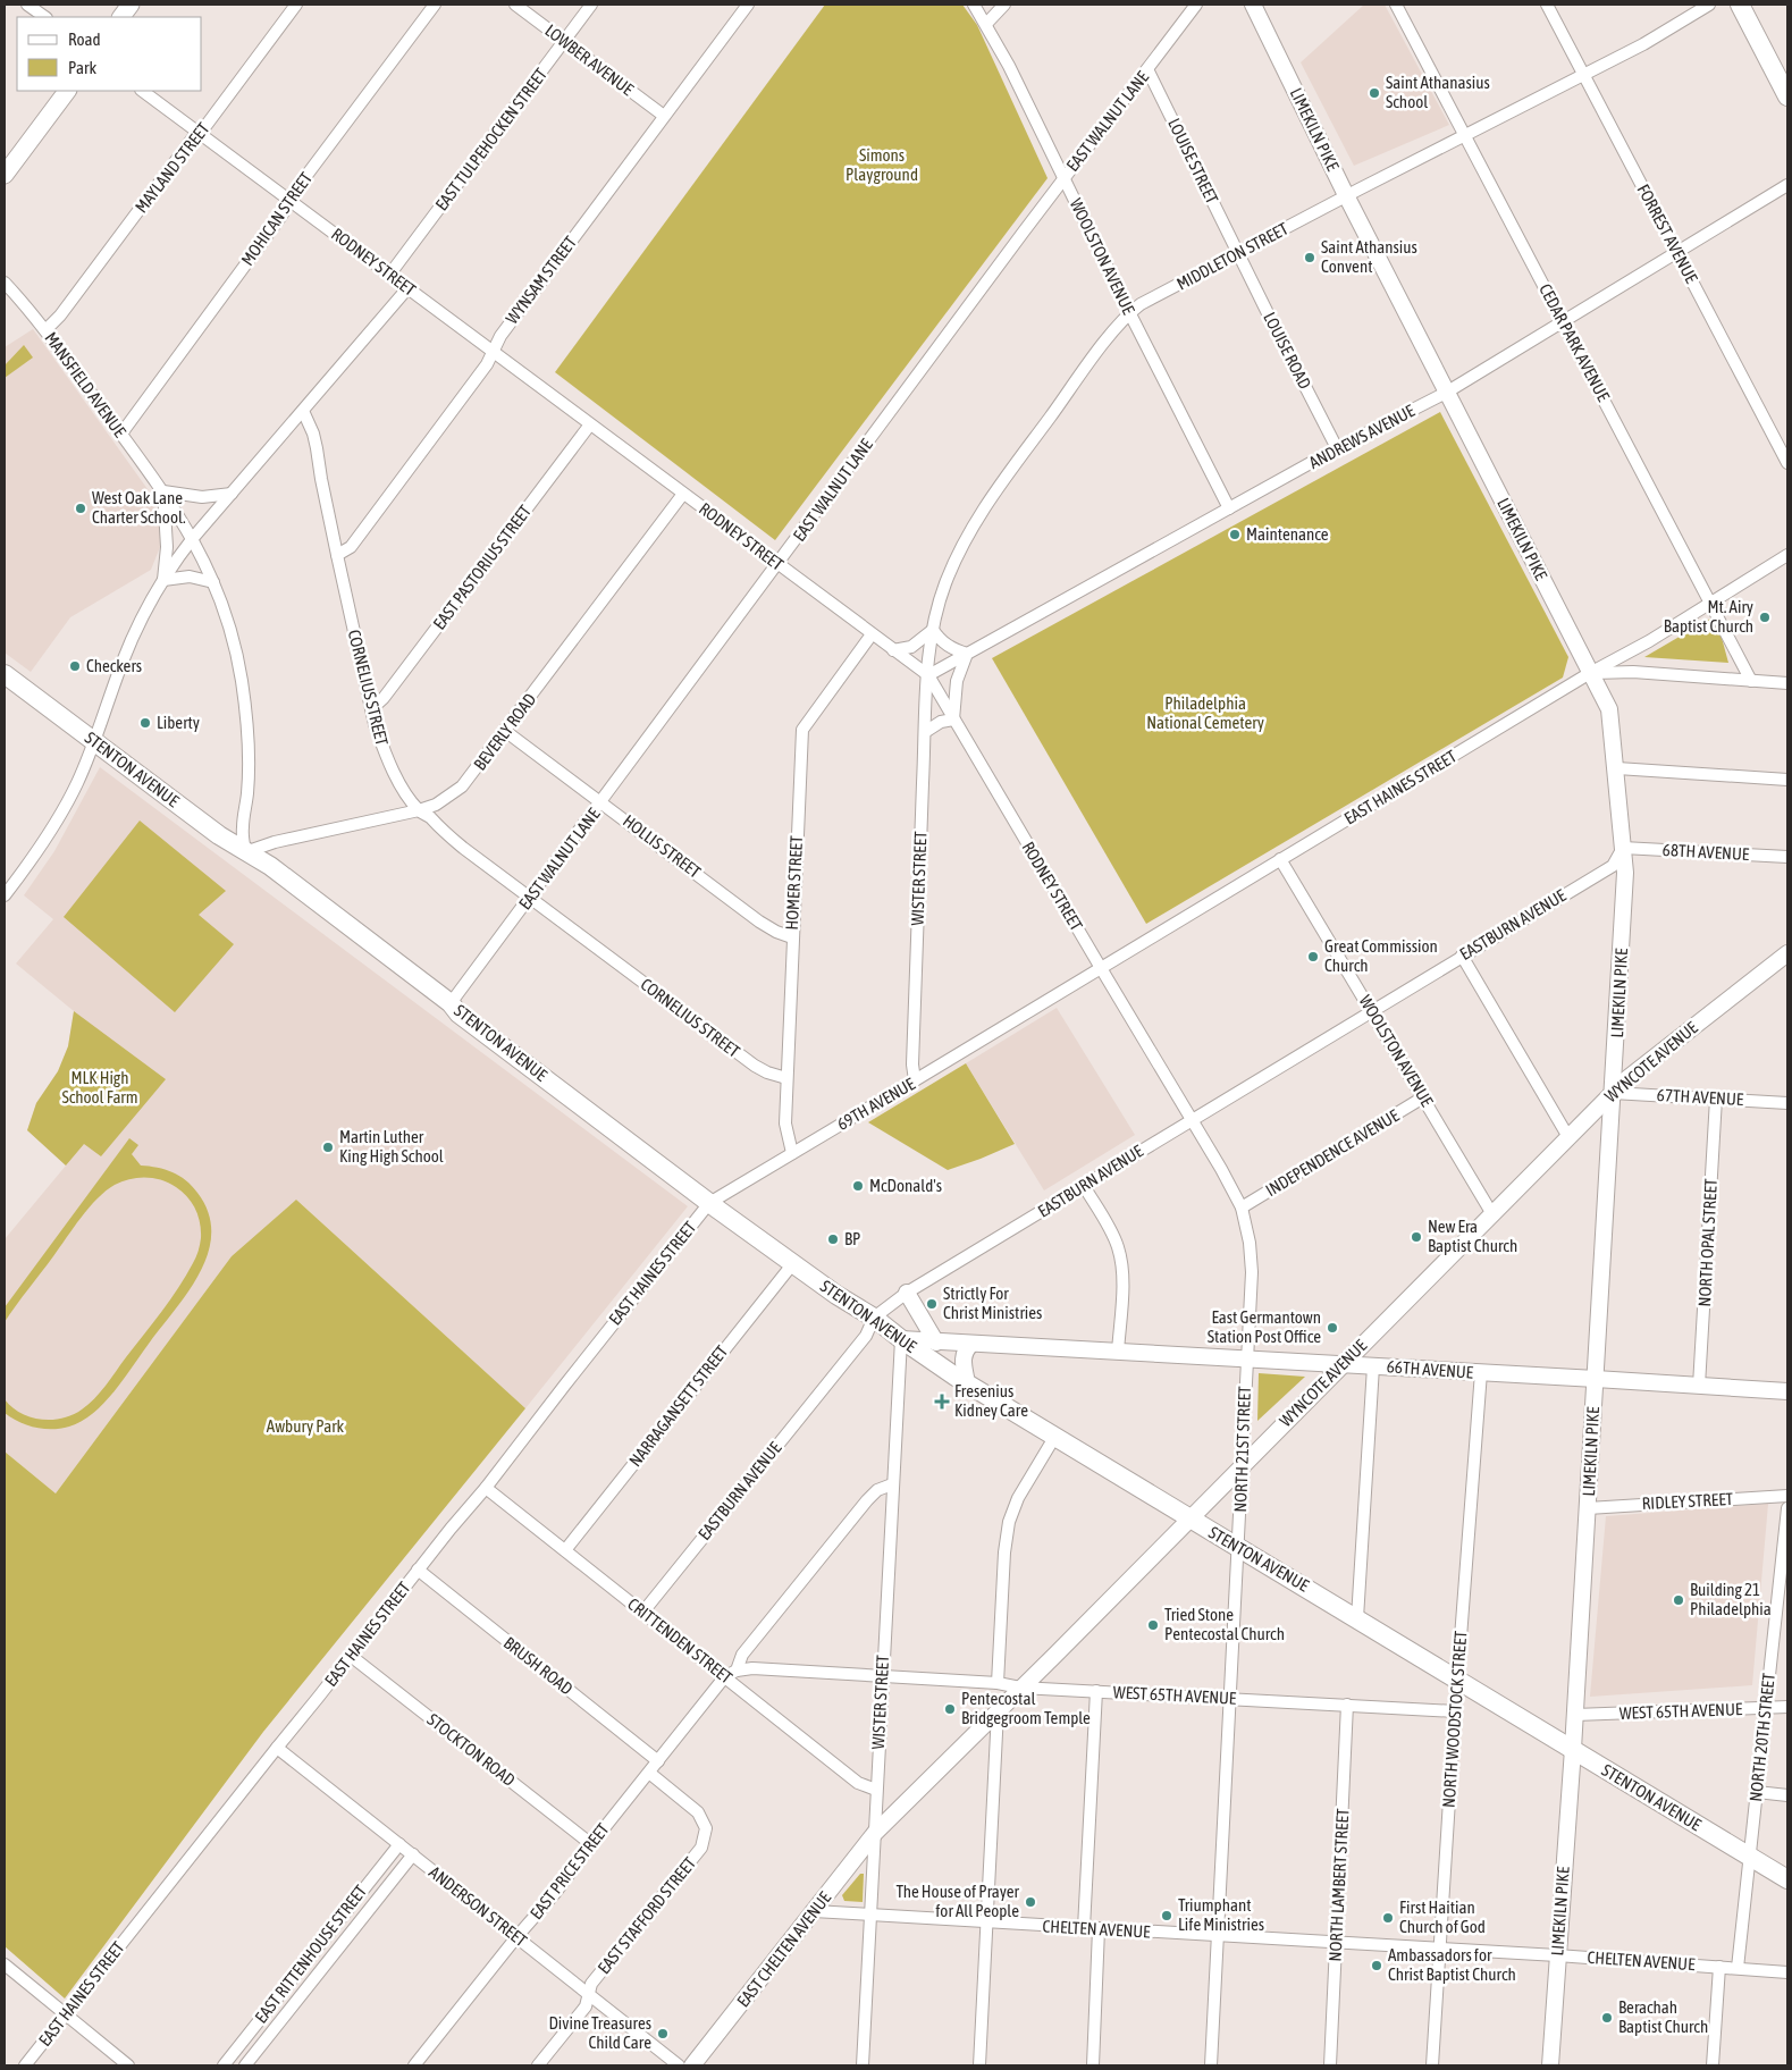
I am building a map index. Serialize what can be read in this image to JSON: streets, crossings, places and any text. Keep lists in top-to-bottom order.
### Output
{
  "streets": {
    "main road": ["STENTON AVENUE"],
    "street": [
      "LOWBER AVENUE",
      "EAST WALNUT LANE",
      "LIMEKILN PIKE",
      "EAST TULPEHOCKEN STREET",
      "LOUISE STREET",
      "MAYLAND STREET",
      "MOHICAN STREET",
      "FORREST AVENUE",
      "WOOLSTON AVENUE",
      "MIDDLETON STREET",
      "RODNEY STREET",
      "WYNSAM STREET",
      "CEDAR PARK AVENUE",
      "LOUISE ROAD",
      "MANSFIELD AVENUE",
      "ANDREWS AVENUE",
      "EAST PASTORIUS STREET",
      "CORNELIUS STREET",
      "BEVERLY ROAD",
      "EAST HAINES STREET",
      "HOLLIS STREET",
      "68TH AVENUE",
      "WISTER STREET",
      "HOMER STREET",
      "EASTBURN AVENUE",
      "WYNCOTE AVENUE",
      "67TH AVENUE",
      "69TH AVENUE",
      "INDEPENDENCE AVENUE",
      "NORTH OPAL STREET",
      "66TH AVENUE",
      "NARRAGANSETT STREET",
      "NORTH 21ST STREET",
      "RIDLEY STREET",
      "CRITTENDEN STREET",
      "BRUSH ROAD",
      "WEST 65TH AVENUE",
      "NORTH WOODSTOCK STREET",
      "NORTH 20TH STREET",
      "STOCKTON ROAD",
      "EAST PRICE STREET",
      "NORTH LAMBERT STREET",
      "ANDERSON STREET",
      "EAST STAFFORD STREET",
      "CHELTEN AVENUE",
      "EAST CHELTEN AVENUE",
      "EAST RITTENHOUSE STREET"
    ]
  },
  "crossings": [
    ["LOWBER AVENUE", "EAST TULPEHOCKEN STREET"],
    ["LOWBER AVENUE", "WYNSAM STREET"],
    ["EAST WALNUT LANE", "LOUISE STREET"],
    ["EAST WALNUT LANE", "WOOLSTON AVENUE"],
    ["EAST WALNUT LANE", "RODNEY STREET"],
    ["EAST WALNUT LANE", "CORNELIUS STREET"],
    ["EAST WALNUT LANE", "STENTON AVENUE"],
    ["EAST WALNUT LANE", "HOLLIS STREET"],
    ["LIMEKILN PIKE", "MIDDLETON STREET"],
    ["LIMEKILN PIKE", "ANDREWS AVENUE"],
    ["LIMEKILN PIKE", "STENTON AVENUE"],
    ["LIMEKILN PIKE", "EAST HAINES STREET"],
    ["LIMEKILN PIKE", "68TH AVENUE"],
    ["LIMEKILN PIKE", "EASTBURN AVENUE"],
    ["LIMEKILN PIKE", "WYNCOTE AVENUE"],
    ["LIMEKILN PIKE", "67TH AVENUE"],
    ["LIMEKILN PIKE", "66TH AVENUE"],
    ["LIMEKILN PIKE", "RIDLEY STREET"],
    ["LIMEKILN PIKE", "WEST 65TH AVENUE"],
    ["LIMEKILN PIKE", "CHELTEN AVENUE"],
    ["EAST TULPEHOCKEN STREET", "RODNEY STREET"],
    ["LOUISE STREET", "MIDDLETON STREET"],
    ["LOUISE STREET", "LOUISE ROAD"],
    ["MAYLAND STREET", "RODNEY STREET"],
    ["MAYLAND STREET", "MANSFIELD AVENUE"],
    ["MOHICAN STREET", "RODNEY STREET"],
    ["MOHICAN STREET", "MANSFIELD AVENUE"],
    ["FORREST AVENUE", "MIDDLETON STREET"],
    ["FORREST AVENUE", "ANDREWS AVENUE"],
    ["WOOLSTON AVENUE", "MIDDLETON STREET"],
    ["WOOLSTON AVENUE", "ANDREWS AVENUE"],
    ["WOOLSTON AVENUE", "EAST HAINES STREET"],
    ["WOOLSTON AVENUE", "EASTBURN AVENUE"],
    ["WOOLSTON AVENUE", "WYNCOTE AVENUE"],
    ["WOOLSTON AVENUE", "INDEPENDENCE AVENUE"],
    ["MIDDLETON STREET", "RODNEY STREET"],
    ["MIDDLETON STREET", "CEDAR PARK AVENUE"],
    ["MIDDLETON STREET", "LOUISE ROAD"],
    ["MIDDLETON STREET", "ANDREWS AVENUE"],
    ["MIDDLETON STREET", "WISTER STREET"],
    ["RODNEY STREET", "WYNSAM STREET"],
    ["RODNEY STREET", "ANDREWS AVENUE"],
    ["RODNEY STREET", "EAST PASTORIUS STREET"],
    ["RODNEY STREET", "BEVERLY ROAD"],
    ["RODNEY STREET", "EAST HAINES STREET"],
    ["RODNEY STREET", "WISTER STREET"],
    ["RODNEY STREET", "HOMER STREET"],
    ["RODNEY STREET", "EASTBURN AVENUE"],
    ["RODNEY STREET", "NORTH 21ST STREET"],
    ["WYNSAM STREET", "CORNELIUS STREET"],
    ["CEDAR PARK AVENUE", "ANDREWS AVENUE"],
    ["CEDAR PARK AVENUE", "EAST HAINES STREET"],
    ["LOUISE ROAD", "ANDREWS AVENUE"],
    ["MANSFIELD AVENUE", "BEVERLY ROAD"],
    ["MANSFIELD AVENUE", "STENTON AVENUE"],
    ["ANDREWS AVENUE", "WISTER STREET"],
    ["EAST PASTORIUS STREET", "CORNELIUS STREET"],
    ["CORNELIUS STREET", "BEVERLY ROAD"],
    ["CORNELIUS STREET", "HOMER STREET"],
    ["BEVERLY ROAD", "STENTON AVENUE"],
    ["BEVERLY ROAD", "HOLLIS STREET"],
    ["STENTON AVENUE", "EAST HAINES STREET"],
    ["STENTON AVENUE", "WISTER STREET"],
    ["STENTON AVENUE", "EASTBURN AVENUE"],
    ["STENTON AVENUE", "WYNCOTE AVENUE"],
    ["STENTON AVENUE", "69TH AVENUE"],
    ["STENTON AVENUE", "66TH AVENUE"],
    ["STENTON AVENUE", "NARRAGANSETT STREET"],
    ["STENTON AVENUE", "NORTH 21ST STREET"],
    ["STENTON AVENUE", "NORTH WOODSTOCK STREET"],
    ["STENTON AVENUE", "NORTH 20TH STREET"],
    ["EAST HAINES STREET", "69TH AVENUE"],
    ["EAST HAINES STREET", "CRITTENDEN STREET"],
    ["EAST HAINES STREET", "BRUSH ROAD"],
    ["EAST HAINES STREET", "STOCKTON ROAD"],
    ["EAST HAINES STREET", "ANDERSON STREET"],
    ["HOLLIS STREET", "HOMER STREET"],
    ["68TH AVENUE", "EASTBURN AVENUE"],
    ["WISTER STREET", "WYNCOTE AVENUE"],
    ["WISTER STREET", "69TH AVENUE"],
    ["WISTER STREET", "66TH AVENUE"],
    ["WISTER STREET", "CRITTENDEN STREET"],
    ["WISTER STREET", "WEST 65TH AVENUE"],
    ["WISTER STREET", "CHELTEN AVENUE"],
    ["WISTER STREET", "EAST CHELTEN AVENUE"],
    ["HOMER STREET", "69TH AVENUE"],
    ["EASTBURN AVENUE", "NORTH 21ST STREET"],
    ["EASTBURN AVENUE", "CRITTENDEN STREET"],
    ["WYNCOTE AVENUE", "67TH AVENUE"],
    ["WYNCOTE AVENUE", "66TH AVENUE"],
    ["WYNCOTE AVENUE", "NORTH 21ST STREET"],
    ["WYNCOTE AVENUE", "WEST 65TH AVENUE"],
    ["WYNCOTE AVENUE", "EAST CHELTEN AVENUE"],
    ["67TH AVENUE", "NORTH OPAL STREET"],
    ["INDEPENDENCE AVENUE", "NORTH 21ST STREET"],
    ["NORTH OPAL STREET", "66TH AVENUE"],
    ["66TH AVENUE", "NORTH 21ST STREET"],
    ["66TH AVENUE", "NORTH WOODSTOCK STREET"],
    ["NARRAGANSETT STREET", "CRITTENDEN STREET"],
    ["NORTH 21ST STREET", "WEST 65TH AVENUE"],
    ["NORTH 21ST STREET", "CHELTEN AVENUE"],
    ["CRITTENDEN STREET", "WEST 65TH AVENUE"],
    ["CRITTENDEN STREET", "EAST PRICE STREET"],
    ["BRUSH ROAD", "EAST PRICE STREET"],
    ["WEST 65TH AVENUE", "NORTH WOODSTOCK STREET"],
    ["WEST 65TH AVENUE", "NORTH 20TH STREET"],
    ["WEST 65TH AVENUE", "EAST PRICE STREET"],
    ["WEST 65TH AVENUE", "NORTH LAMBERT STREET"],
    ["NORTH WOODSTOCK STREET", "CHELTEN AVENUE"],
    ["NORTH 20TH STREET", "CHELTEN AVENUE"],
    ["STOCKTON ROAD", "EAST PRICE STREET"],
    ["EAST PRICE STREET", "ANDERSON STREET"],
    ["EAST PRICE STREET", "EAST STAFFORD STREET"],
    ["NORTH LAMBERT STREET", "CHELTEN AVENUE"],
    ["ANDERSON STREET", "EAST STAFFORD STREET"],
    ["ANDERSON STREET", "EAST RITTENHOUSE STREET"],
    ["CHELTEN AVENUE", "EAST CHELTEN AVENUE"]
  ],
  "parks": [
    "Simons Playground",
    "Philadelphia National Cemetery",
    "MLK High School Farm",
    "Awbury Park"
  ],
  "places": {
    "other": [
      "Saint Athanasius School",
      "Saint Athansius Convent",
      "West Oak Lane Charter School.",
      "Maintenance",
      "Mt. Airy Baptist Church",
      "Checkers",
      "Liberty",
      "Great Commission Church",
      "Martin Luther King High School",
      "McDonald's",
      "New Era Baptist Church",
      "BP",
      "Strictly For Christ Ministries",
      "East Germantown Station Post Office",
      "Building 21 Philadelphia",
      "Tried Stone Pentecostal Church",
      "Pentecostal Bridgegroom Temple",
      "The House of Prayer for All People",
      "Triumphant Life Ministries",
      "First Haitian Church of God",
      "Ambassadors for Christ Baptist Church",
      "Berachah Baptist Church",
      "Divine Treasures Child Care"
    ],
    "health": ["Fresenius Kidney Care"]
  },
  "legend": ["Road", "Park"]
}
